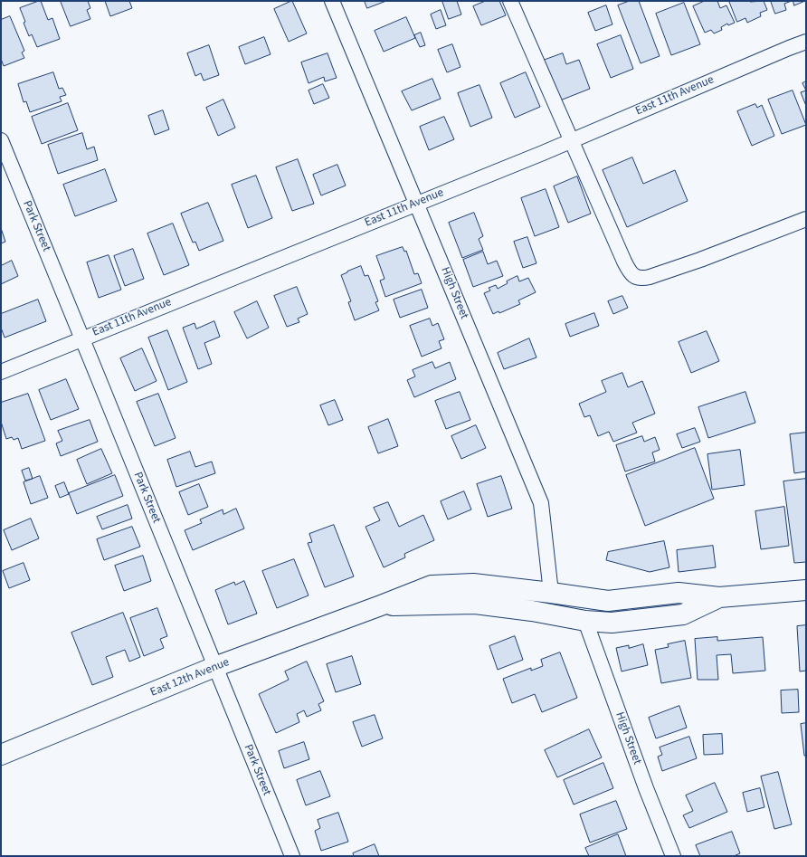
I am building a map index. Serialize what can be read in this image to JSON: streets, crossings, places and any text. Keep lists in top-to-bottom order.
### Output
{
  "streets": {
    "street": [
      "East 11th Avenue",
      "Park Street",
      "High Street",
      "East 12th Avenue"
    ]
  },
  "crossings": [
    ["East 11th Avenue", "Park Street"],
    ["East 11th Avenue", "High Street"],
    ["Park Street", "East 12th Avenue"],
    ["High Street", "East 12th Avenue"]
  ]
}
